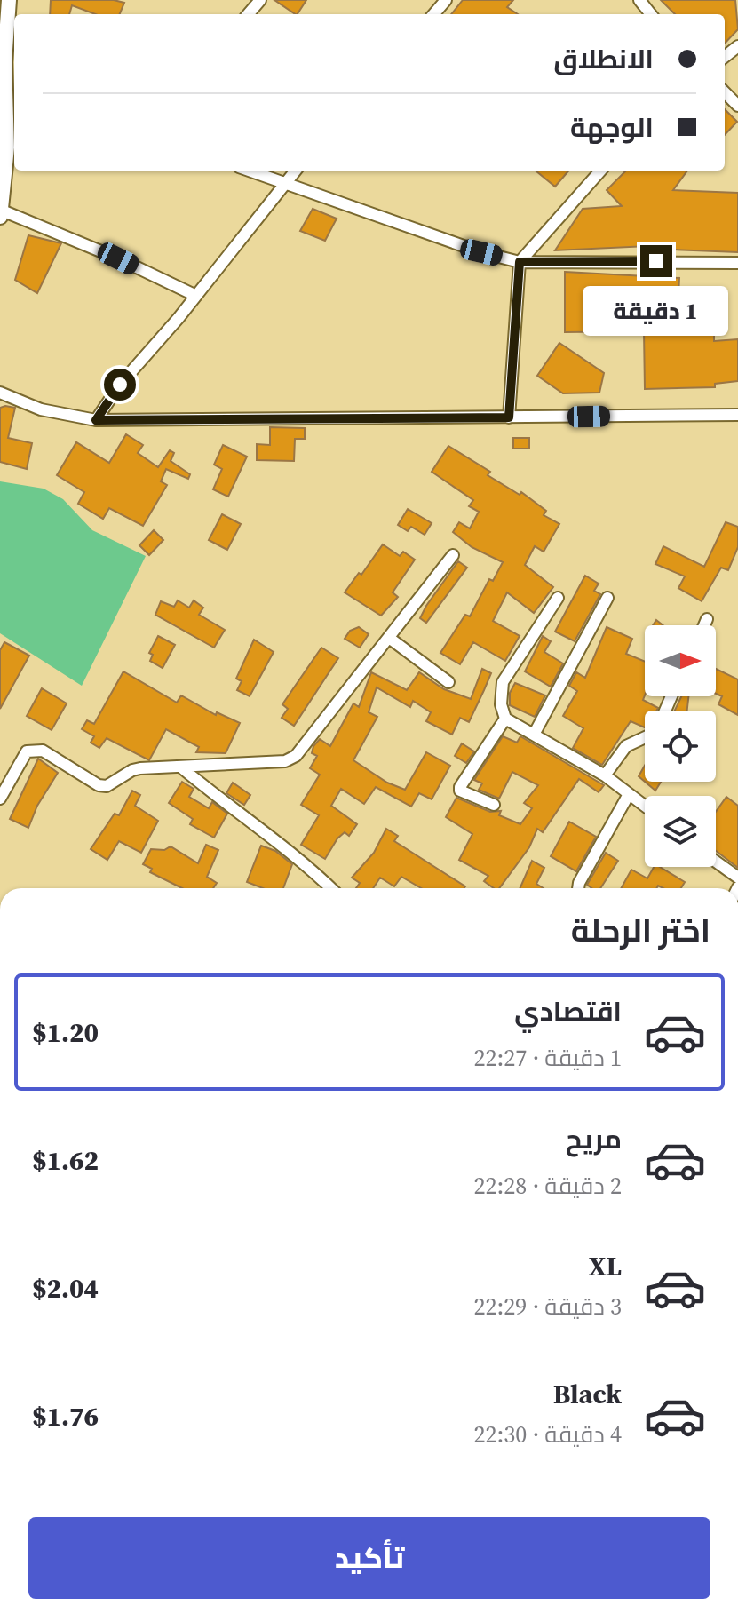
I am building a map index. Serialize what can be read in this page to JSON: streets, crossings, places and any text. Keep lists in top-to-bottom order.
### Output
{
  "north": "right",
  "page": {
    "banner": ["الانطلاق", "الوجهة"],
    "bubble": "1 دقيقة",
    "heading": "اختر الرحلة",
    "list": [
      {
        "name": "اقتصادي",
        "note": "1 دقيقة · 22:27",
        "value": "$1.20"
      },
      {
        "name": "مريح",
        "note": "2 دقيقة · 22:28",
        "value": "$1.62"
      },
      {
        "name": "XL",
        "note": "3 دقيقة · 22:29",
        "value": "$2.04"
      },
      {
        "name": "Black",
        "note": "4 دقيقة · 22:30",
        "value": "$1.76"
      }
    ],
    "buttons": "تأكيد"
  }
}
